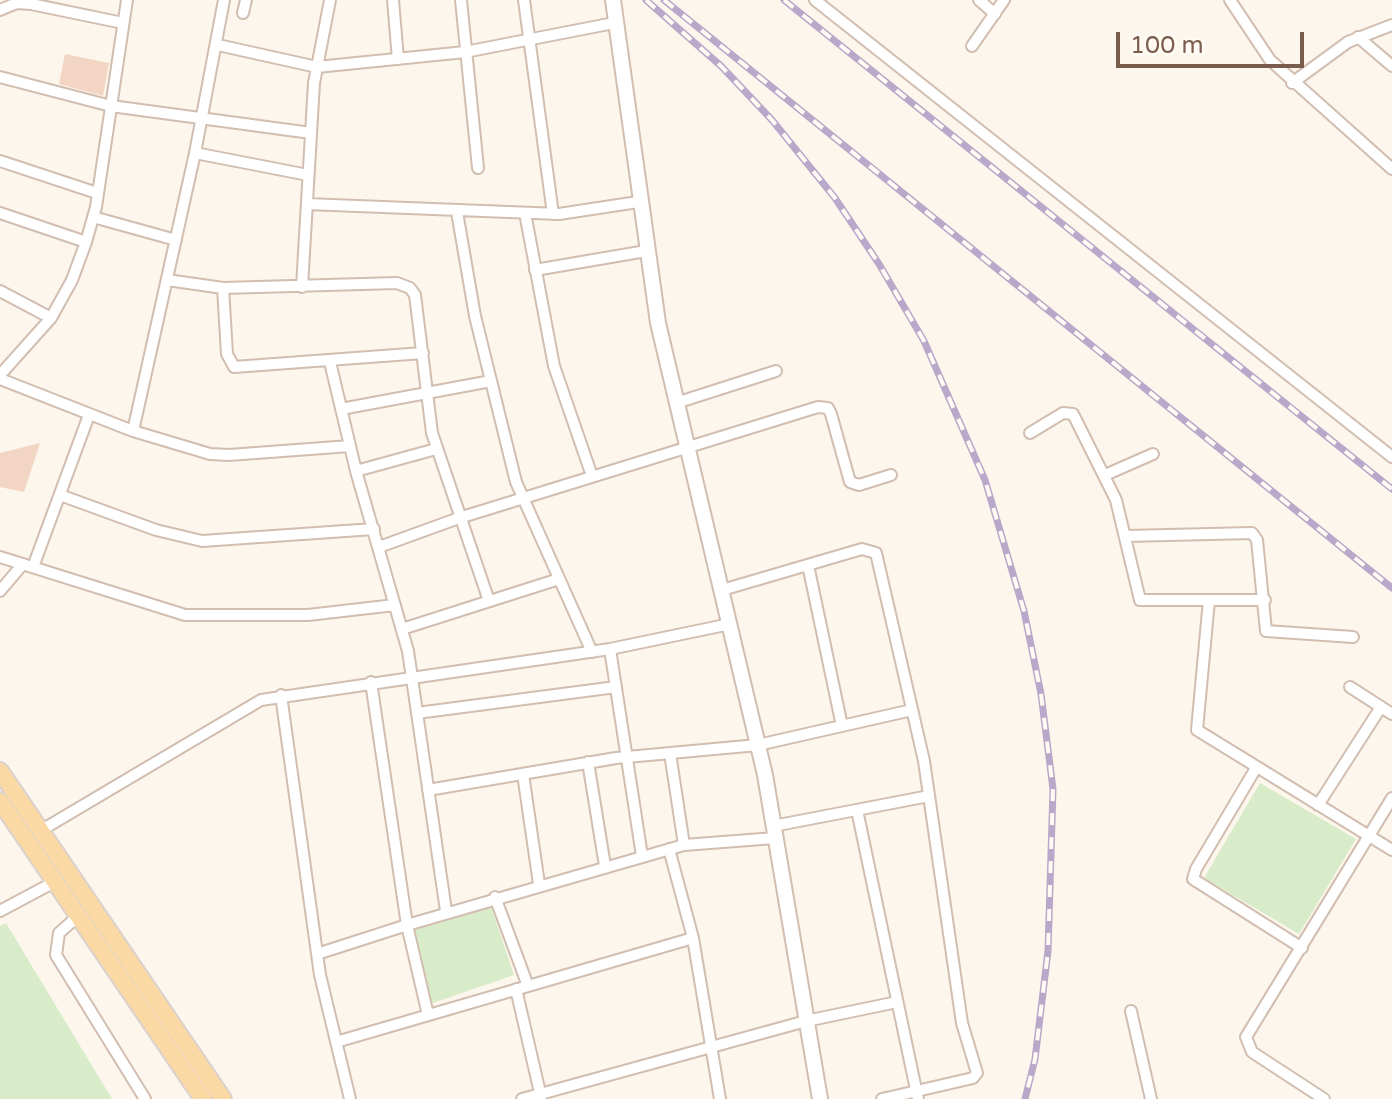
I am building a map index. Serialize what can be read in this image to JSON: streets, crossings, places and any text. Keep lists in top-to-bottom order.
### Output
{
  "scale_bar": "100 m"
}
